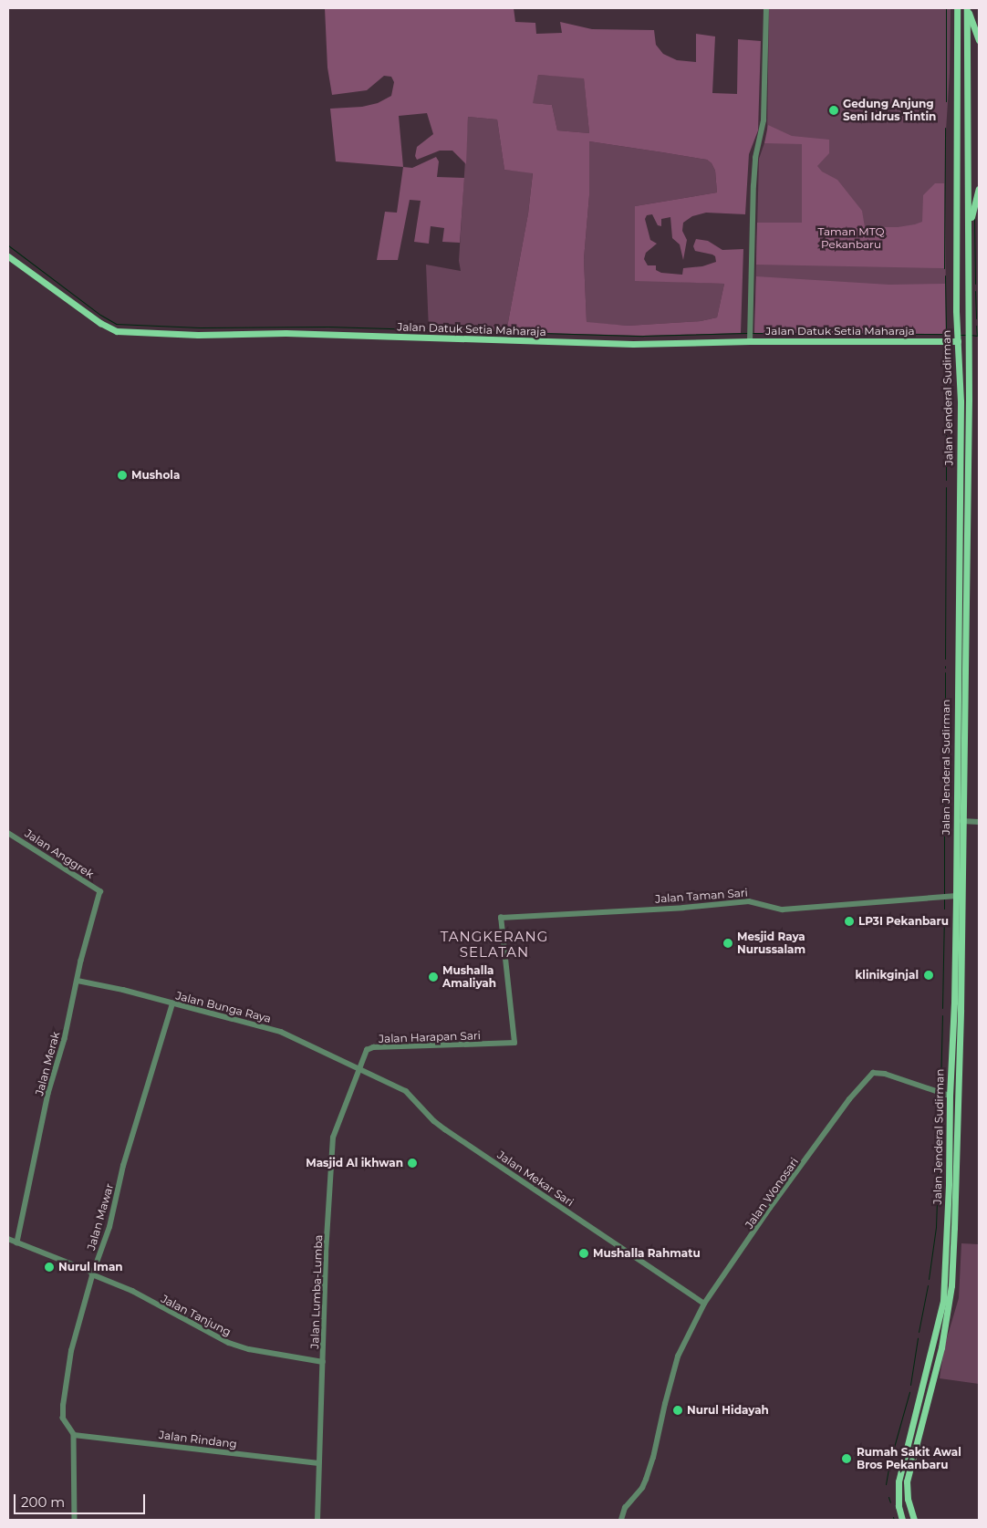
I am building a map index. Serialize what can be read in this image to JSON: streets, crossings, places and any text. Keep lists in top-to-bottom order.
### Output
{
  "streets": {
    "main road": ["Jalan Datuk Setia Maharaja", "Jalan Jenderal Sudirman"],
    "street": [
      "Jalan Anggrek",
      "Jalan Taman Sari",
      "Jalan Bunga Raya",
      "Jalan Harapan Sari",
      "Jalan Merak",
      "Jalan Mekar Sari",
      "Jalan Wonosari",
      "Jalan Mawar",
      "Jalan Lumba-Lumba",
      "Jalan Tanjung",
      "Jalan Rindang"
    ]
  },
  "crossings": [
    ["Jalan Datuk Setia Maharaja", "Jalan Jenderal Sudirman"],
    ["Jalan Jenderal Sudirman", "Jalan Taman Sari"],
    ["Jalan Jenderal Sudirman", "Jalan Wonosari"],
    ["Jalan Anggrek", "Jalan Merak"],
    ["Jalan Taman Sari", "Jalan Harapan Sari"],
    ["Jalan Bunga Raya", "Jalan Harapan Sari"],
    ["Jalan Bunga Raya", "Jalan Merak"],
    ["Jalan Bunga Raya", "Jalan Mekar Sari"],
    ["Jalan Bunga Raya", "Jalan Mawar"],
    ["Jalan Bunga Raya", "Jalan Lumba-Lumba"],
    ["Jalan Harapan Sari", "Jalan Mekar Sari"],
    ["Jalan Harapan Sari", "Jalan Lumba-Lumba"],
    ["Jalan Merak", "Jalan Tanjung"],
    ["Jalan Mekar Sari", "Jalan Wonosari"],
    ["Jalan Mekar Sari", "Jalan Lumba-Lumba"],
    ["Jalan Mawar", "Jalan Tanjung"],
    ["Jalan Mawar", "Jalan Rindang"],
    ["Jalan Lumba-Lumba", "Jalan Tanjung"],
    ["Jalan Lumba-Lumba", "Jalan Rindang"]
  ],
  "districts": ["TANGKERANG SELATAN"],
  "parks": ["Taman MTQ Pekanbaru"],
  "places": [
    "Gedung Anjung Seni Idrus Tintin",
    "Mushola",
    "LP3I Pekanbaru",
    "Mesjid Raya Nurussalam",
    "klinikginjal",
    "Mushalla Amaliyah",
    "Masjid Al ikhwan",
    "Mushalla Rahmatu",
    "Nurul Iman",
    "Nurul Hidayah",
    "Rumah Sakit Awal Bros Pekanbaru"
  ],
  "scale_bar": "200 m"
}
